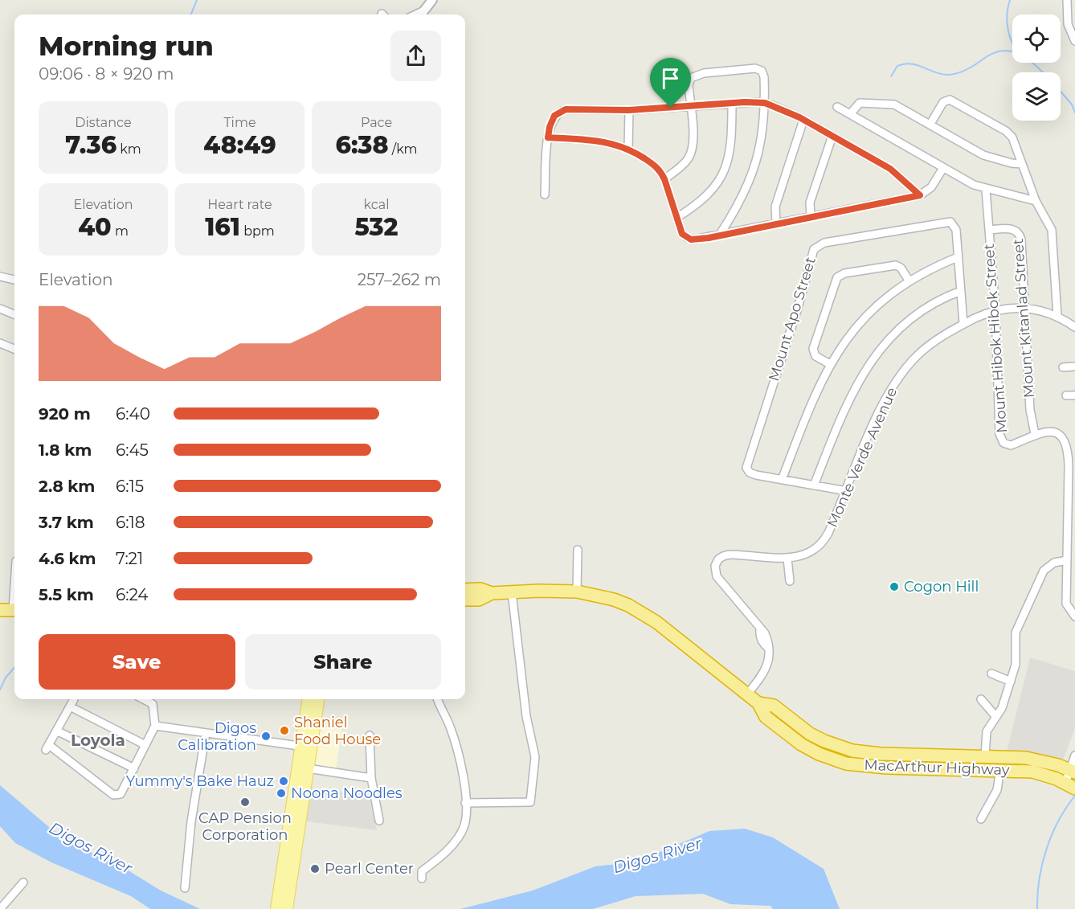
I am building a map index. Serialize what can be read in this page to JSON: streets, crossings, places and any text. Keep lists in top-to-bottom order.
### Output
{
  "streets": {
    "highway": ["MacArthur Highway"],
    "street": [
      "Mount Kitanlad Street",
      "Mount Apo Street",
      "Mount Hibok Hibok Street",
      "Monte Verde Avenue"
    ]
  },
  "crossings": [
    ["Mount Kitanlad Street", "Mount Hibok Hibok Street"],
    ["Mount Kitanlad Street", "Monte Verde Avenue"],
    ["Mount Apo Street", "Monte Verde Avenue"],
    ["Mount Hibok Hibok Street", "Monte Verde Avenue"],
    ["Monte Verde Avenue", "MacArthur Highway"]
  ],
  "districts": ["Loyola"],
  "water": ["Digos River"],
  "places": [
    "Cogon Hill",
    "Shaniel Food House",
    "Digos Calibration",
    "Yummy's Bake Hauz",
    "Noona Noodles",
    "CAP Pension Corporation",
    "Pearl Center"
  ],
  "page": {
    "heading": ["Morning run", "09:06 · 8 × 920 m"],
    "stats": [
      ["Distance", "7.36 km"],
      ["Time", "48:49"],
      ["Pace", "6:38 /km"],
      ["Elevation", "40 m"],
      ["Heart rate", "161 bpm"],
      ["kcal", "532"]
    ],
    "chart": ["Elevation", "257–262 m"],
    "list": [
      {
        "name": "920 m",
        "note": "6:40"
      },
      {
        "name": "1.8 km",
        "note": "6:45"
      },
      {
        "name": "2.8 km",
        "note": "6:15"
      },
      {
        "name": "3.7 km",
        "note": "6:18"
      },
      {
        "name": "4.6 km",
        "note": "7:21"
      },
      {
        "name": "5.5 km",
        "note": "6:24"
      }
    ],
    "buttons": ["Save", "Share"]
  }
}
